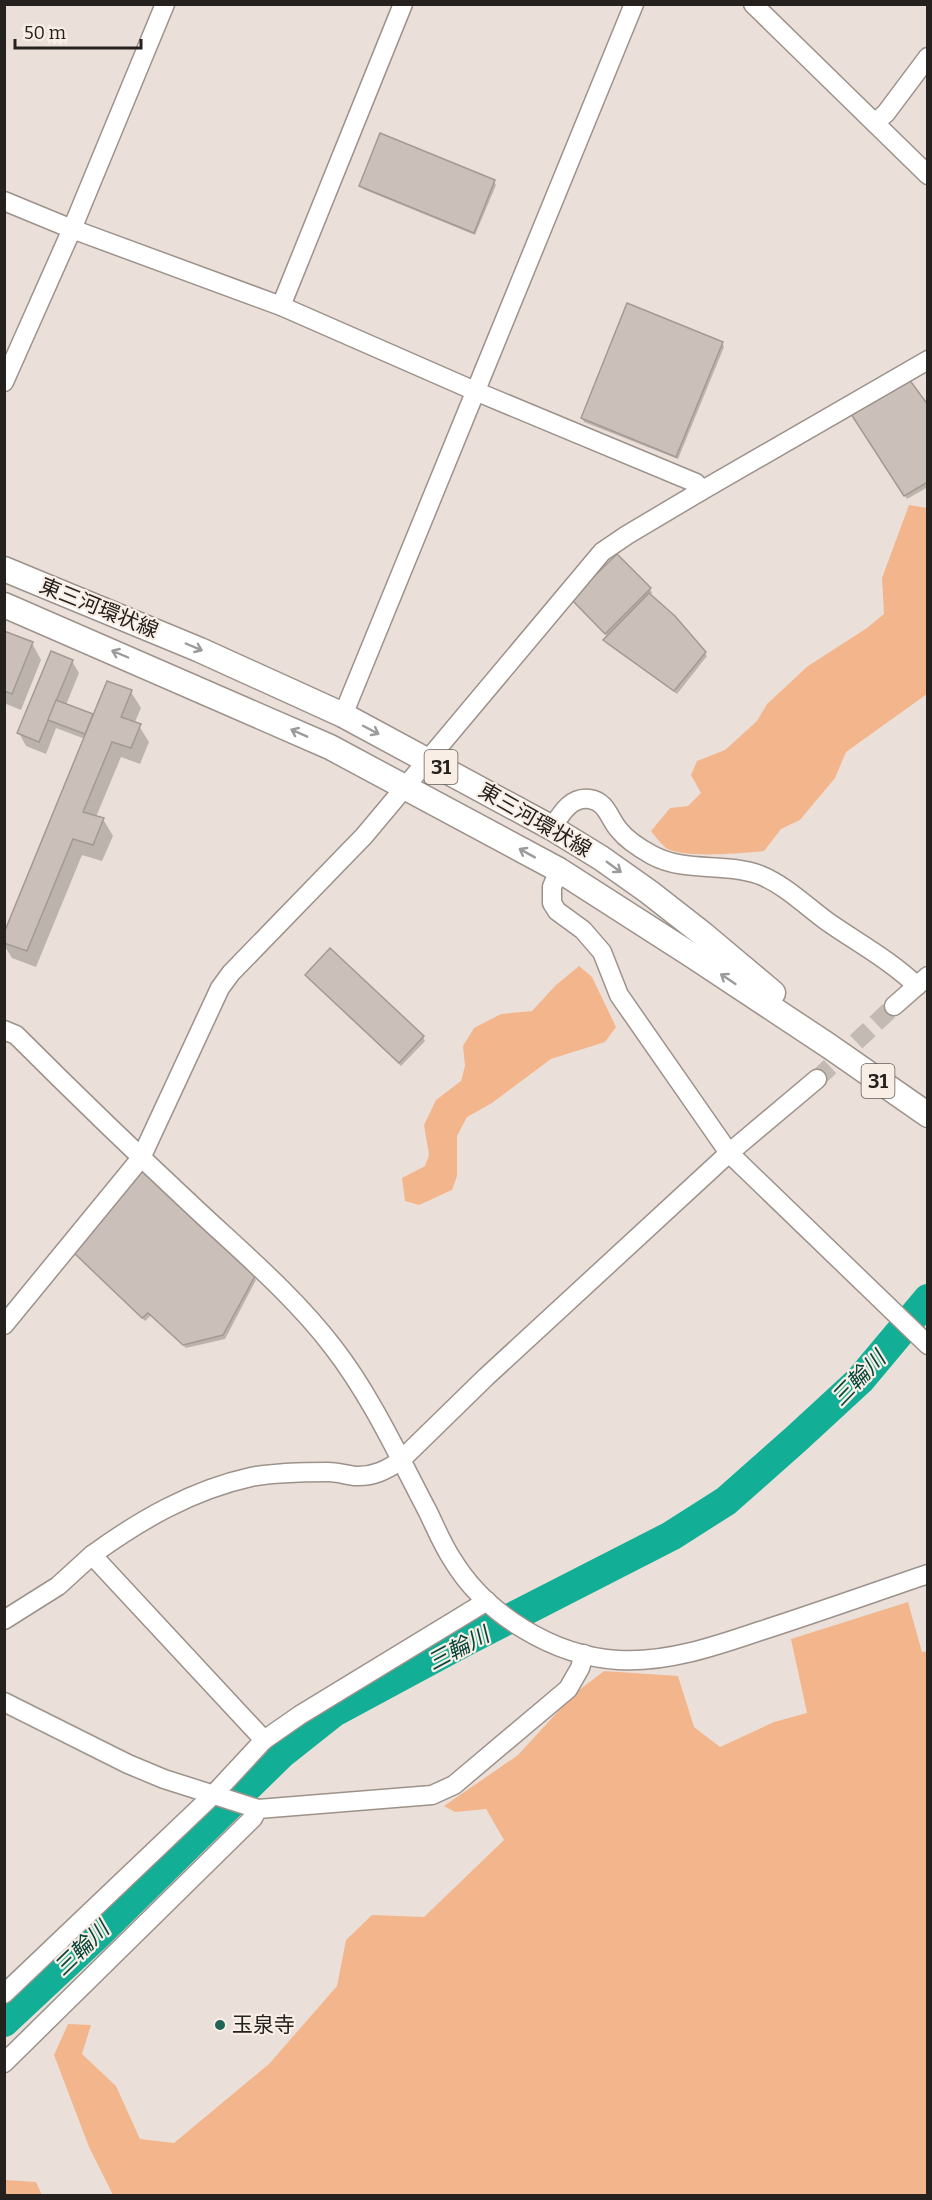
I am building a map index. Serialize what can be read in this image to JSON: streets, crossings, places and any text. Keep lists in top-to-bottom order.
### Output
{
  "streets": {
    "main road": ["東三河環状線", "31"]
  },
  "water": ["三輪川"],
  "places": ["玉泉寺"],
  "scale_bar": "50 m"
}
